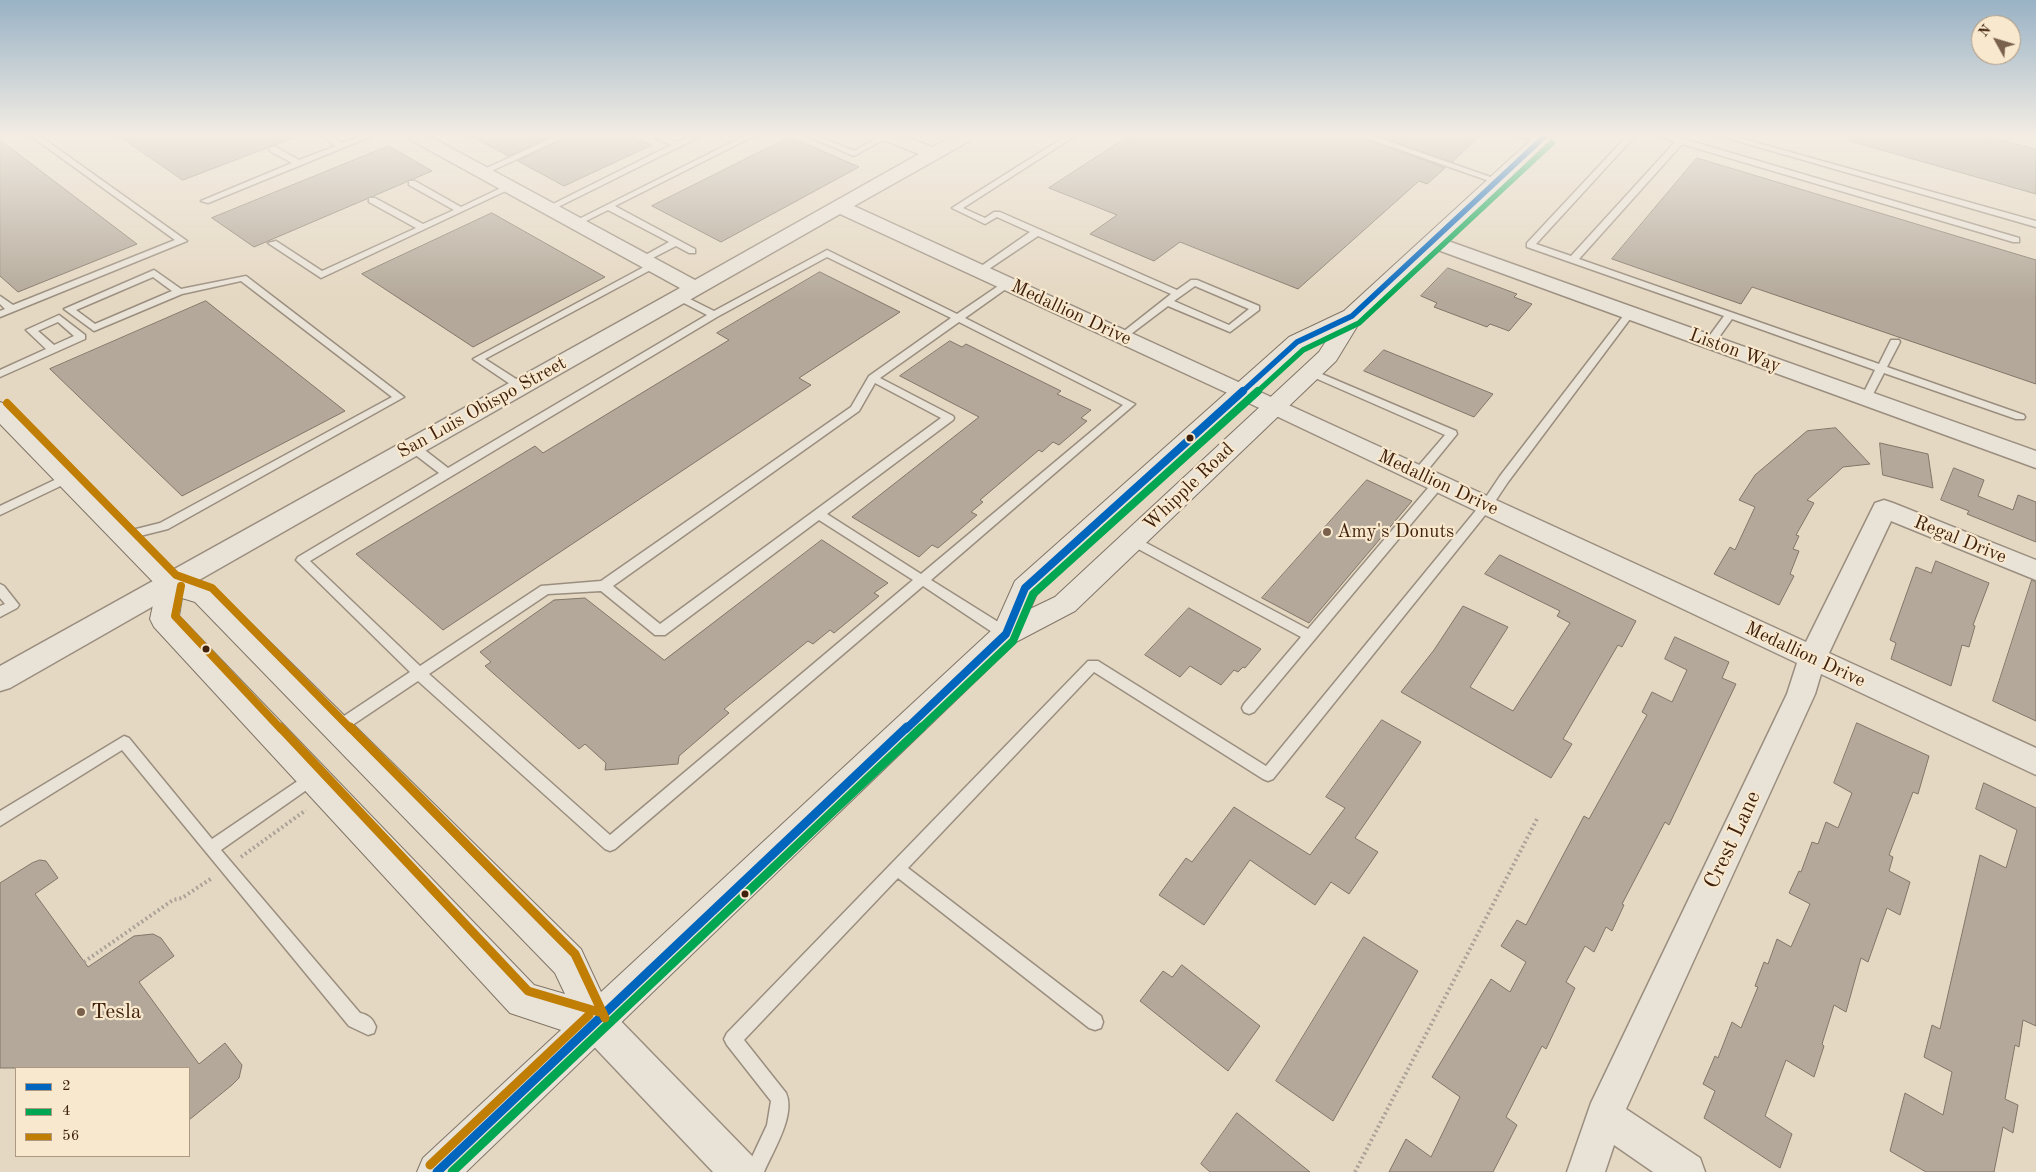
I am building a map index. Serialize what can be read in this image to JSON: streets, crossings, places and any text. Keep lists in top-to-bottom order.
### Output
{
  "streets": {
    "main road": ["Whipple Road"],
    "street": [
      "Medallion Drive",
      "Liston Way",
      "San Luis Obispo Street",
      "Regal Drive",
      "Crest Lane"
    ]
  },
  "crossings": [
    ["Medallion Drive", "San Luis Obispo Street"],
    ["Medallion Drive", "Whipple Road"],
    ["Medallion Drive", "Crest Lane"],
    ["Liston Way", "Whipple Road"],
    ["Regal Drive", "Crest Lane"]
  ],
  "places": ["Amy's Donuts", "Tesla"],
  "lines": ["transit line 2", "transit line 4", "transit line 56"],
  "legend": ["2", "4", "56"],
  "north": "top left"
}
